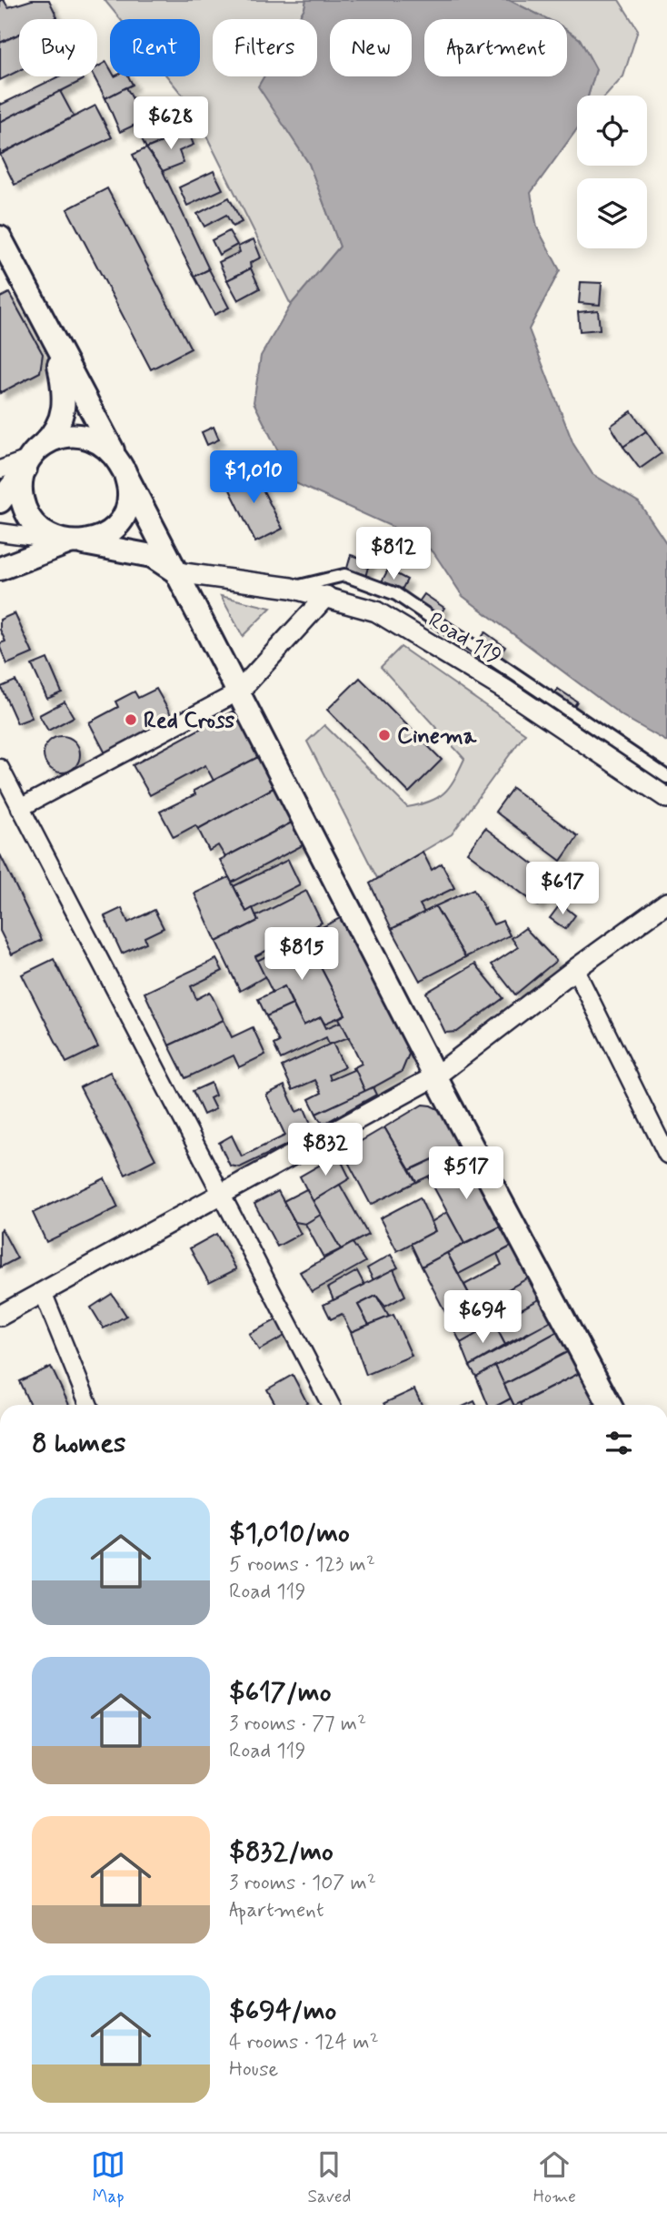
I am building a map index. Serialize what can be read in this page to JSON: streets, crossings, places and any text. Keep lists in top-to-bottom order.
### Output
{
  "streets": {
    "street": ["Road 119"]
  },
  "places": ["Red Cross", "Cinema"],
  "page": {
    "chip": [
      "Buy",
      "Rent",
      "Filters",
      "New",
      "Apartment"
    ],
    "price": [
      "$628",
      "$1,010",
      "$812",
      "$617",
      "$815",
      "$832",
      "$517",
      "$694"
    ],
    "heading": "8 homes",
    "list": [
      {
        "name": "$1,010/mo",
        "note": "5 rooms · 123 m² · Road 119"
      },
      {
        "name": "$617/mo",
        "note": "3 rooms · 77 m² · Road 119"
      },
      {
        "name": "$832/mo",
        "note": "3 rooms · 107 m² · Apartment"
      },
      {
        "name": "$694/mo",
        "note": "4 rooms · 124 m² · House"
      }
    ],
    "tabs": ["Map", "Saved", "Home"]
  }
}
